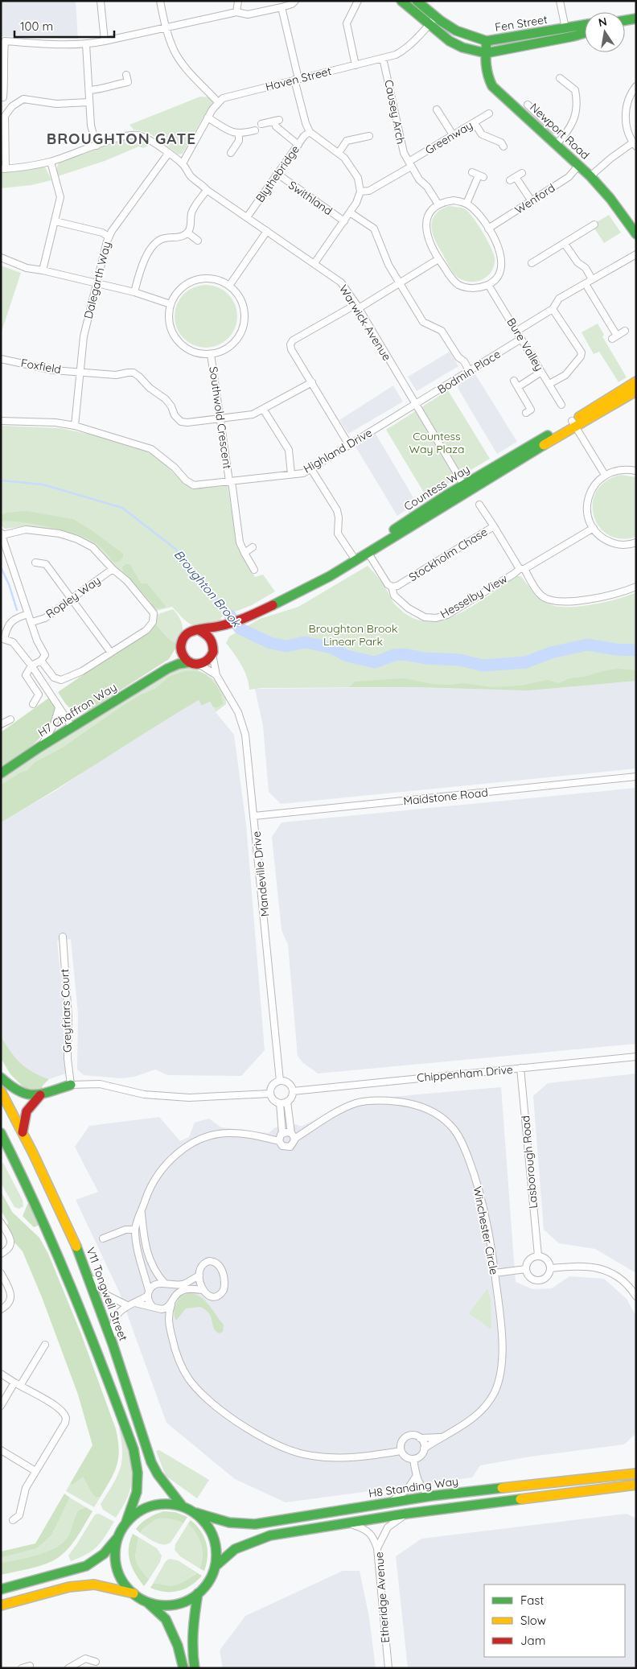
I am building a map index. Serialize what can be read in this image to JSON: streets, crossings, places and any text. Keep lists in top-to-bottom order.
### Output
{
  "streets": {
    "main road": [
      "Fen Street",
      "Newport Road",
      "Countess Way",
      "H7 Chaffron Way",
      "V11 Tongwell Street",
      "H8 Standing Way"
    ],
    "street": [
      "Haven Street",
      "Causey Arch",
      "Greenway",
      "Blythebridge",
      "Swithland",
      "Wenford",
      "Dalegarth Way",
      "Warwick Avenue",
      "Bure Valley",
      "Foxfield",
      "Bodmin Place",
      "Southwold Crescent",
      "Highland Drive",
      "Stockholm Chase",
      "Hesselby View",
      "Ropley Way",
      "Maidstone Road",
      "Mandeville Drive",
      "Greyfriars Court",
      "Chippenham Drive",
      "Lasborough Road",
      "Winchester Circle",
      "Etheridge Avenue"
    ]
  },
  "crossings": [
    ["Fen Street", "Haven Street"],
    ["Fen Street", "Newport Road"],
    ["Haven Street", "Causey Arch"],
    ["Causey Arch", "Greenway"],
    ["Causey Arch", "Wenford"],
    ["Causey Arch", "Bure Valley"],
    ["Newport Road", "Wenford"],
    ["Blythebridge", "Swithland"],
    ["Blythebridge", "Warwick Avenue"],
    ["Wenford", "Bure Valley"],
    ["Dalegarth Way", "Warwick Avenue"],
    ["Dalegarth Way", "Foxfield"],
    ["Dalegarth Way", "Highland Drive"],
    ["Warwick Avenue", "Bodmin Place"],
    ["Warwick Avenue", "Highland Drive"],
    ["Warwick Avenue", "Countess Way"],
    ["Bure Valley", "Bodmin Place"],
    ["Foxfield", "Southwold Crescent"],
    ["Bodmin Place", "Highland Drive"],
    ["Southwold Crescent", "Highland Drive"],
    ["Countess Way", "H7 Chaffron Way"],
    ["Countess Way", "Mandeville Drive"],
    ["Stockholm Chase", "Hesselby View"],
    ["H7 Chaffron Way", "Mandeville Drive"],
    ["Maidstone Road", "Mandeville Drive"],
    ["Mandeville Drive", "Chippenham Drive"],
    ["Chippenham Drive", "Lasborough Road"],
    ["V11 Tongwell Street", "H8 Standing Way"]
  ],
  "districts": ["BROUGHTON GATE"],
  "water": ["Broughton Brook"],
  "parks": ["Countess Way Plaza", "Broughton Brook Linear Park"],
  "legend": ["Fast", "Slow", "Jam"],
  "scale_bar": "100 m",
  "north": "top"
}
